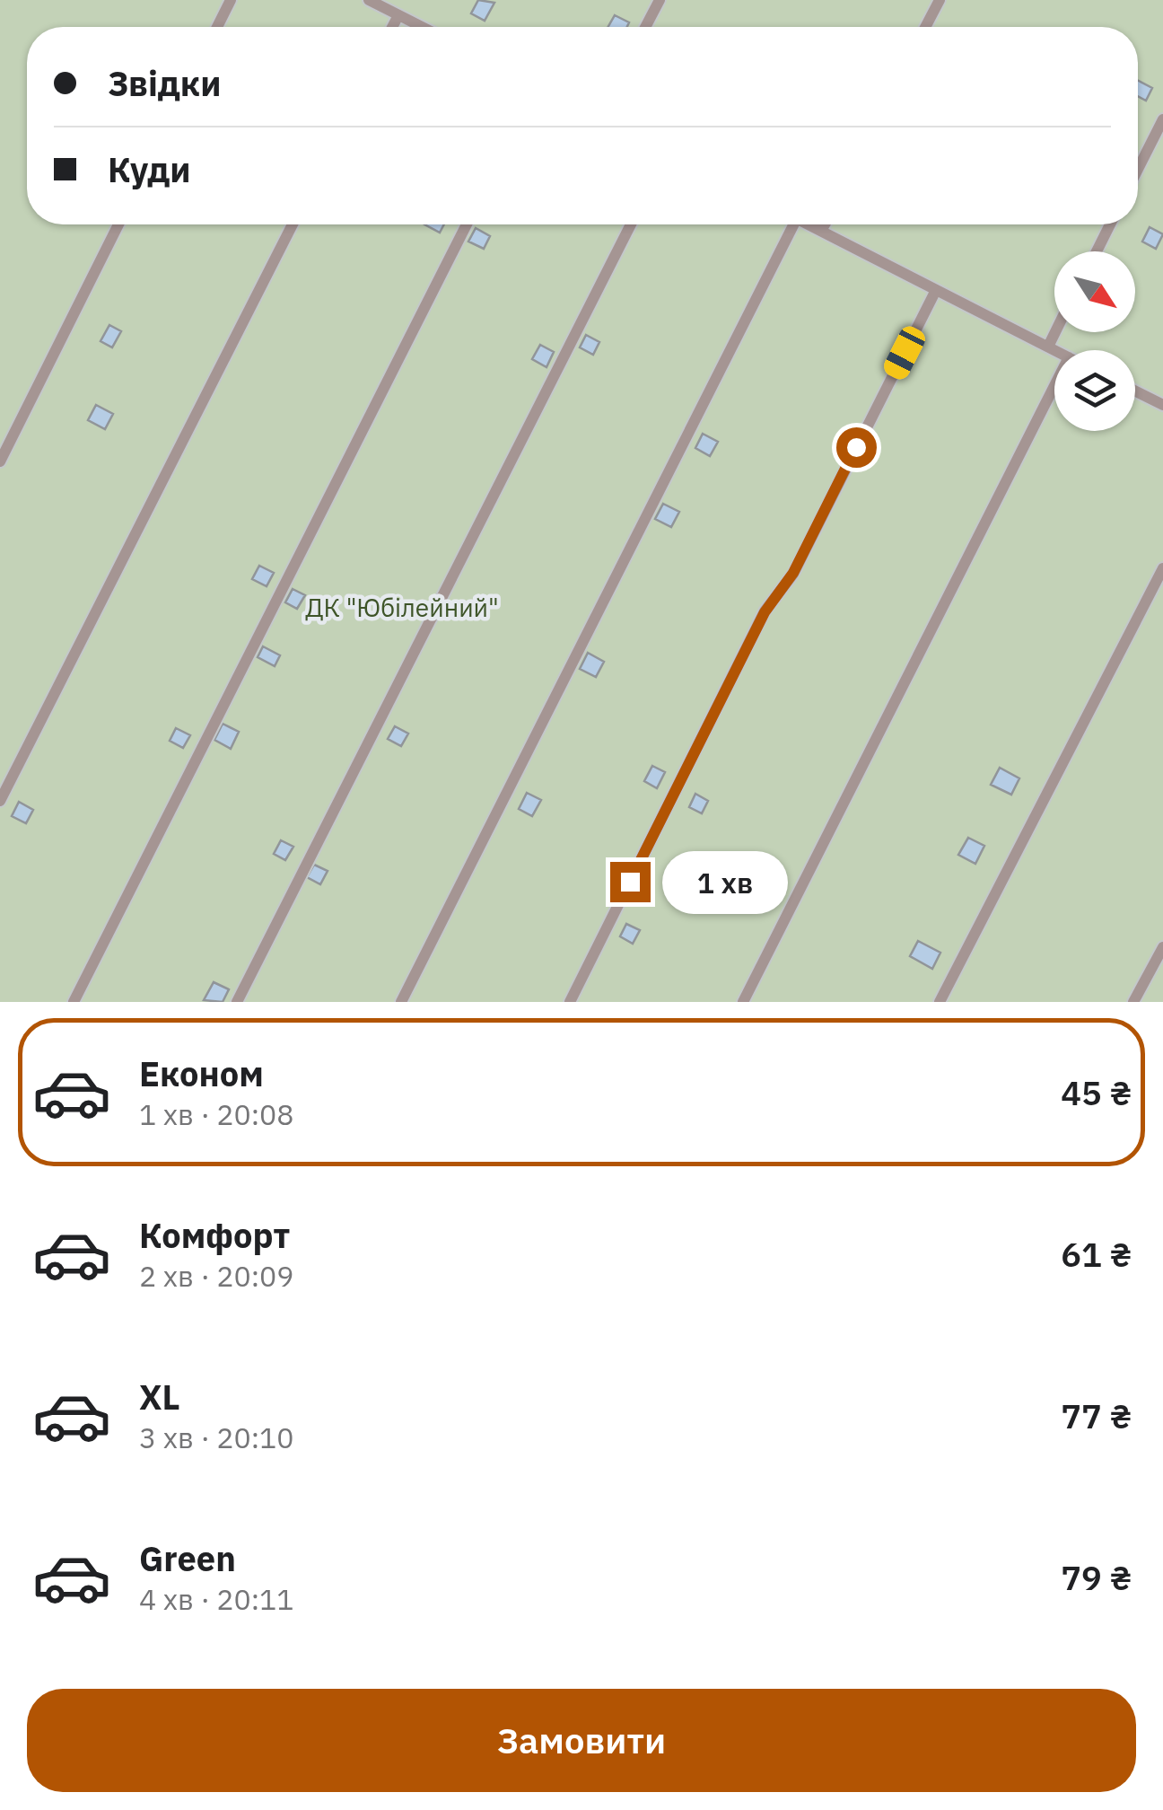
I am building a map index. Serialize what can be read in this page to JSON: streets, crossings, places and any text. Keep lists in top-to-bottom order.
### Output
{
  "parks": ["ДК \"Юбілейний\""],
  "north": "bottom right",
  "page": {
    "banner": ["Звідки", "Куди"],
    "bubble": "1 хв",
    "list": [
      {
        "name": "Економ",
        "note": "1 хв · 20:08",
        "value": "45 ₴"
      },
      {
        "name": "Комфорт",
        "note": "2 хв · 20:09",
        "value": "61 ₴"
      },
      {
        "name": "XL",
        "note": "3 хв · 20:10",
        "value": "77 ₴"
      },
      {
        "name": "Green",
        "note": "4 хв · 20:11",
        "value": "79 ₴"
      }
    ],
    "buttons": "Замовити"
  }
}
